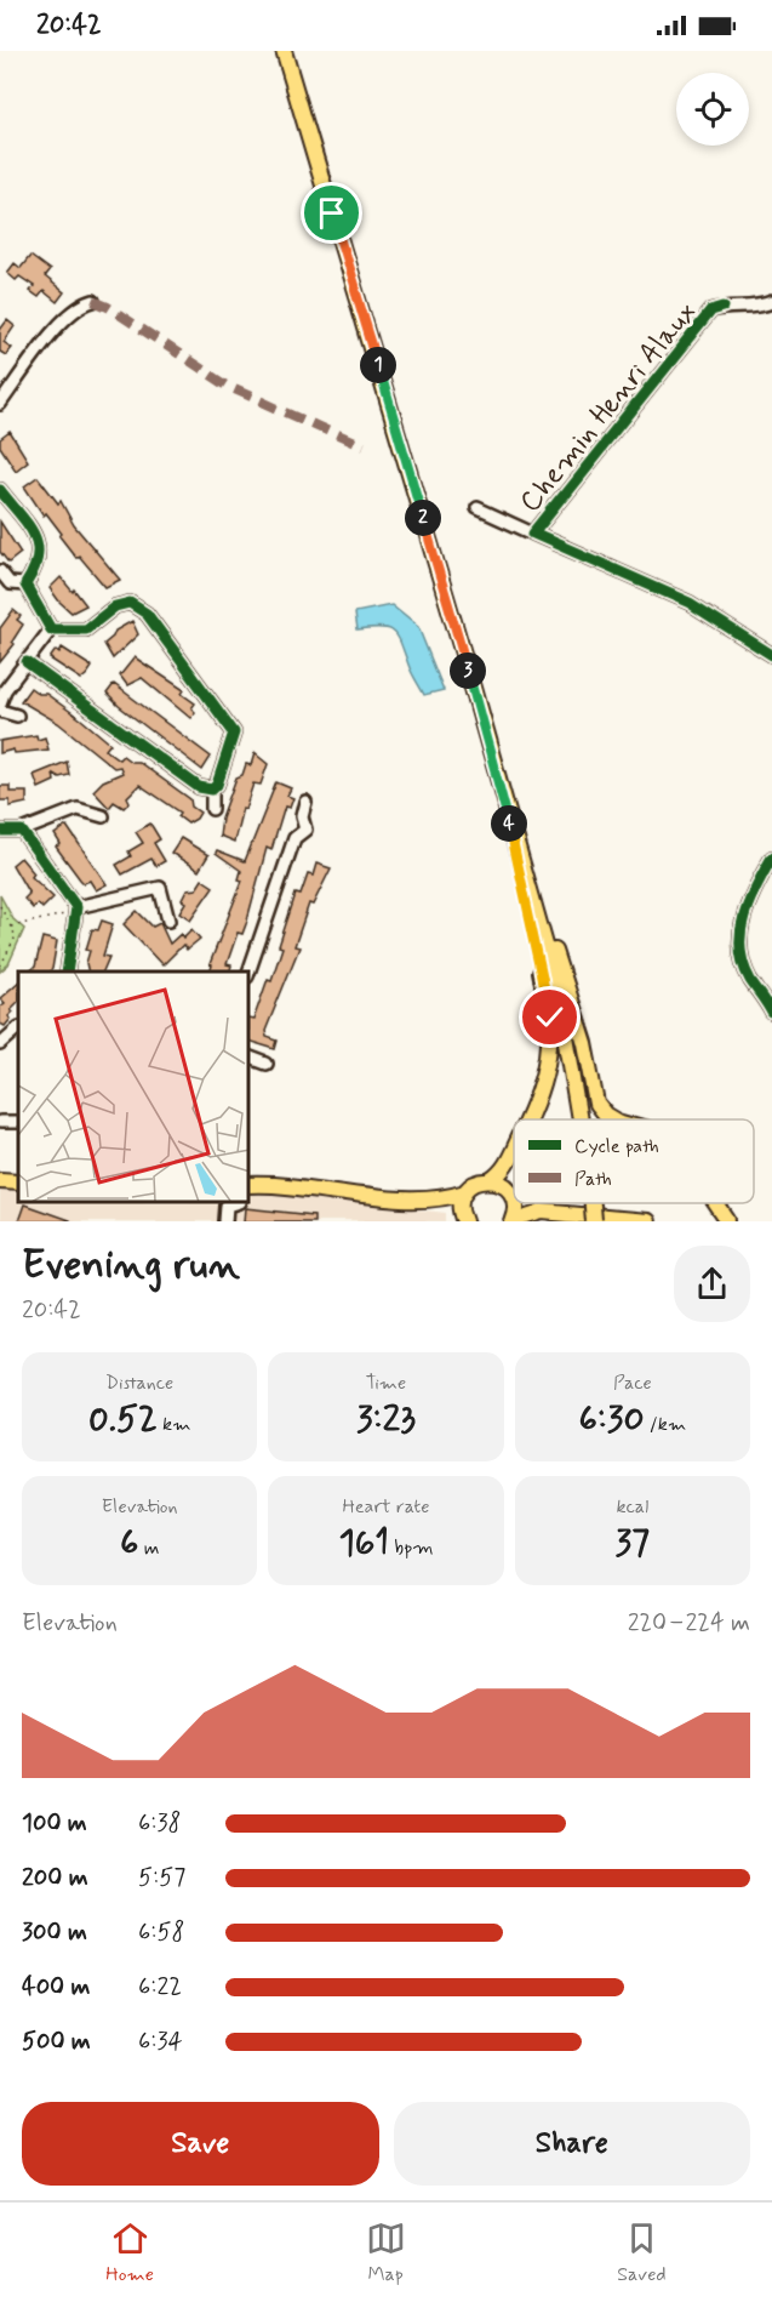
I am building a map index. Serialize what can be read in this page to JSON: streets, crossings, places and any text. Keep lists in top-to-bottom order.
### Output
{
  "streets": {
    "street": ["Chemin Henri Alaux"]
  },
  "legend": ["Cycle path", "Path"],
  "page": {
    "status": "20:42",
    "pins": [
      "1",
      "2",
      "3",
      "4"
    ],
    "heading": ["Evening run", "20:42"],
    "stats": [
      ["Distance", "0.52 km"],
      ["Time", "3:23"],
      ["Pace", "6:30 /km"],
      ["Elevation", "6 m"],
      ["Heart rate", "161 bpm"],
      ["kcal", "37"]
    ],
    "chart": ["Elevation", "220–224 m"],
    "list": [
      {
        "name": "100 m",
        "note": "6:38"
      },
      {
        "name": "200 m",
        "note": "5:57"
      },
      {
        "name": "300 m",
        "note": "6:58"
      },
      {
        "name": "400 m",
        "note": "6:22"
      },
      {
        "name": "500 m",
        "note": "6:34"
      }
    ],
    "buttons": ["Save", "Share"],
    "tabs": ["Home", "Map", "Saved"]
  }
}
